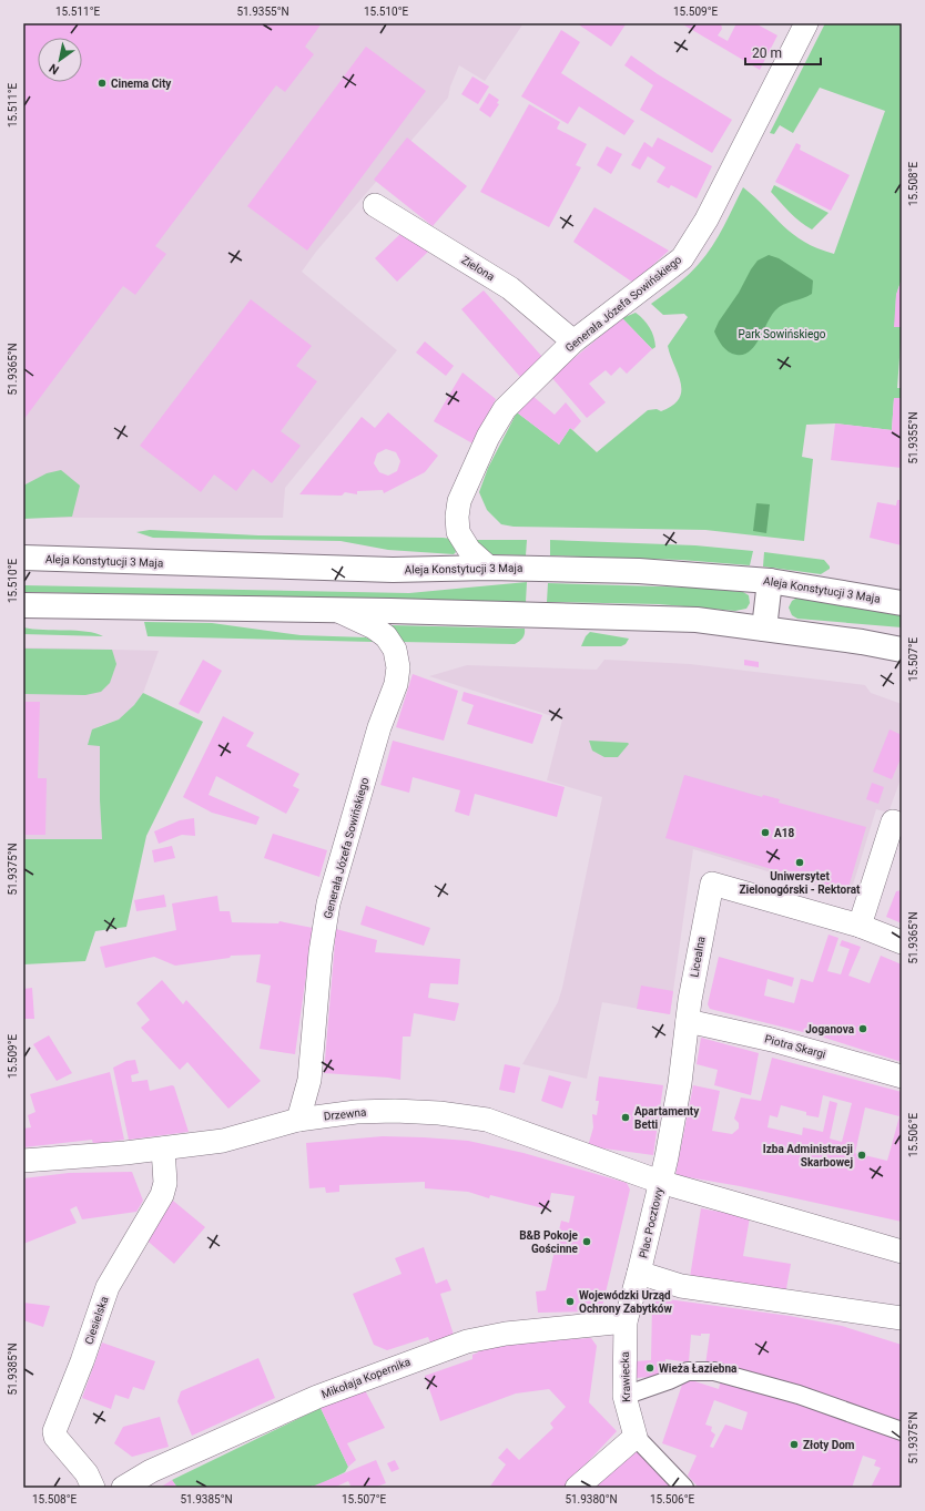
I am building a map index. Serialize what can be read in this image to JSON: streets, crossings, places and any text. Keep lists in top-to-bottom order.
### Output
{
  "streets": {
    "main road": ["Aleja Konstytucji 3 Maja"],
    "street": [
      "Zielona",
      "Generała Józefa Sowińskiego",
      "Licealna",
      "Piotra Skargi",
      "Drzewna",
      "Plac Pocztowy",
      "Ciesielska",
      "Krawiecka",
      "Mikołaja Kopernika"
    ]
  },
  "crossings": [
    ["Zielona", "Generała Józefa Sowińskiego"],
    ["Generała Józefa Sowińskiego", "Aleja Konstytucji 3 Maja"],
    ["Generała Józefa Sowińskiego", "Drzewna"],
    ["Licealna", "Piotra Skargi"],
    ["Licealna", "Drzewna"],
    ["Licealna", "Plac Pocztowy"],
    ["Drzewna", "Plac Pocztowy"],
    ["Drzewna", "Ciesielska"],
    ["Plac Pocztowy", "Krawiecka"],
    ["Krawiecka", "Mikołaja Kopernika"]
  ],
  "parks": ["Park Sowińskiego"],
  "places": [
    "Cinema City",
    "A18",
    "Uniwersytet Zielonogórski - Rektorat",
    "Joganova",
    "Apartamenty Betti",
    "Izba Administracji Skarbowej",
    "B&B Pokoje Gościnne",
    "Wojewódzki Urząd Ochrony Zabytków",
    "Wieża Łaziebna",
    "Złoty Dom"
  ],
  "scale_bar": "20 m",
  "north": "bottom left",
  "coordinates": [
    "15.511°E",
    "51.9355°N",
    "15.510°E",
    "15.509°E",
    "15.508°E",
    "51.9365°N",
    "15.507°E",
    "51.9375°N",
    "15.506°E",
    "51.9385°N",
    "51.9380°N"
  ]
}
